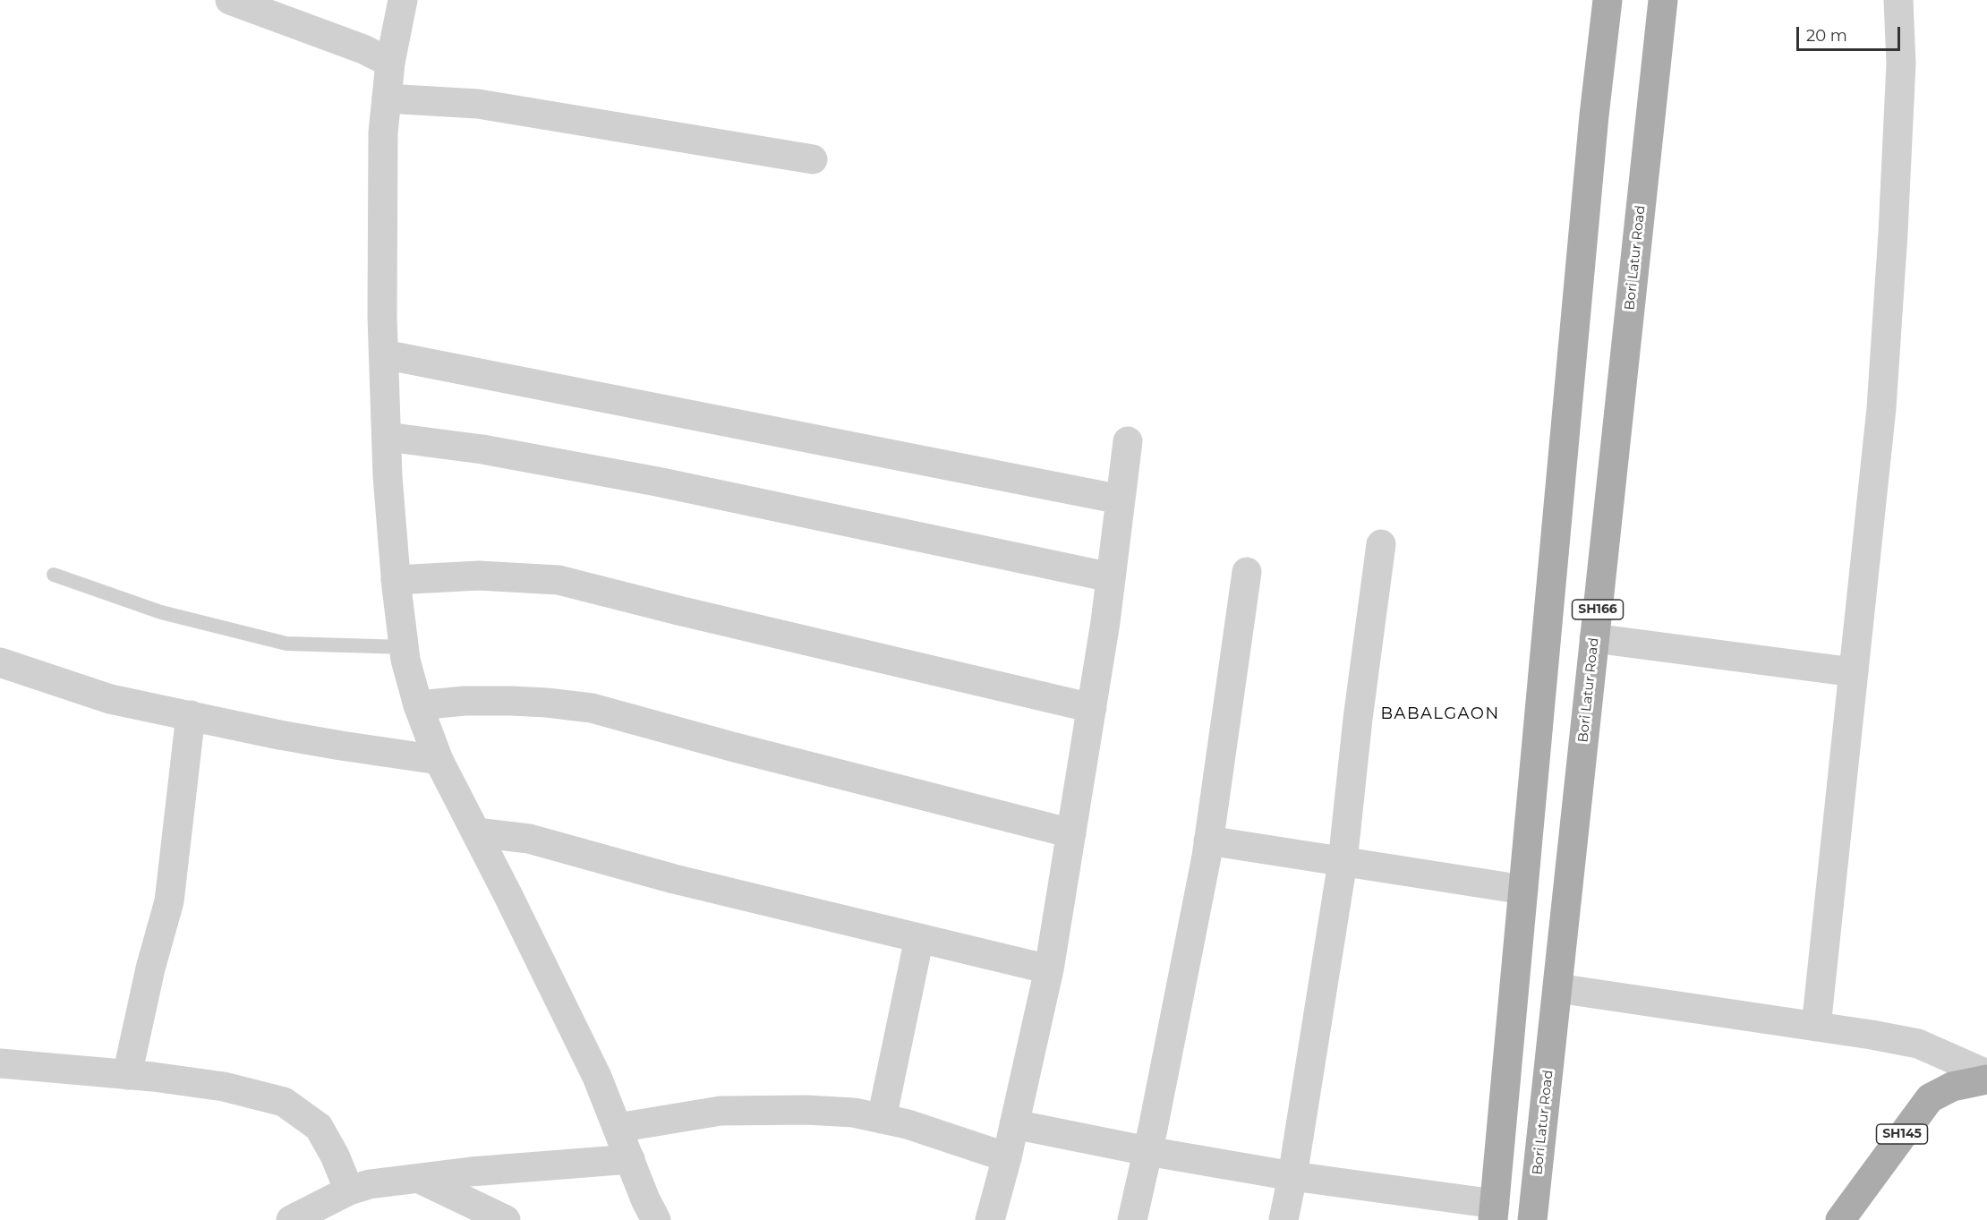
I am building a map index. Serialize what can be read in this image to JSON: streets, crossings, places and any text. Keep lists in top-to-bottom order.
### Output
{
  "streets": {
    "main road": ["Bori Latur Road", "SH166", "SH145"]
  },
  "districts": ["BABALGAON"],
  "scale_bar": "20 m"
}
